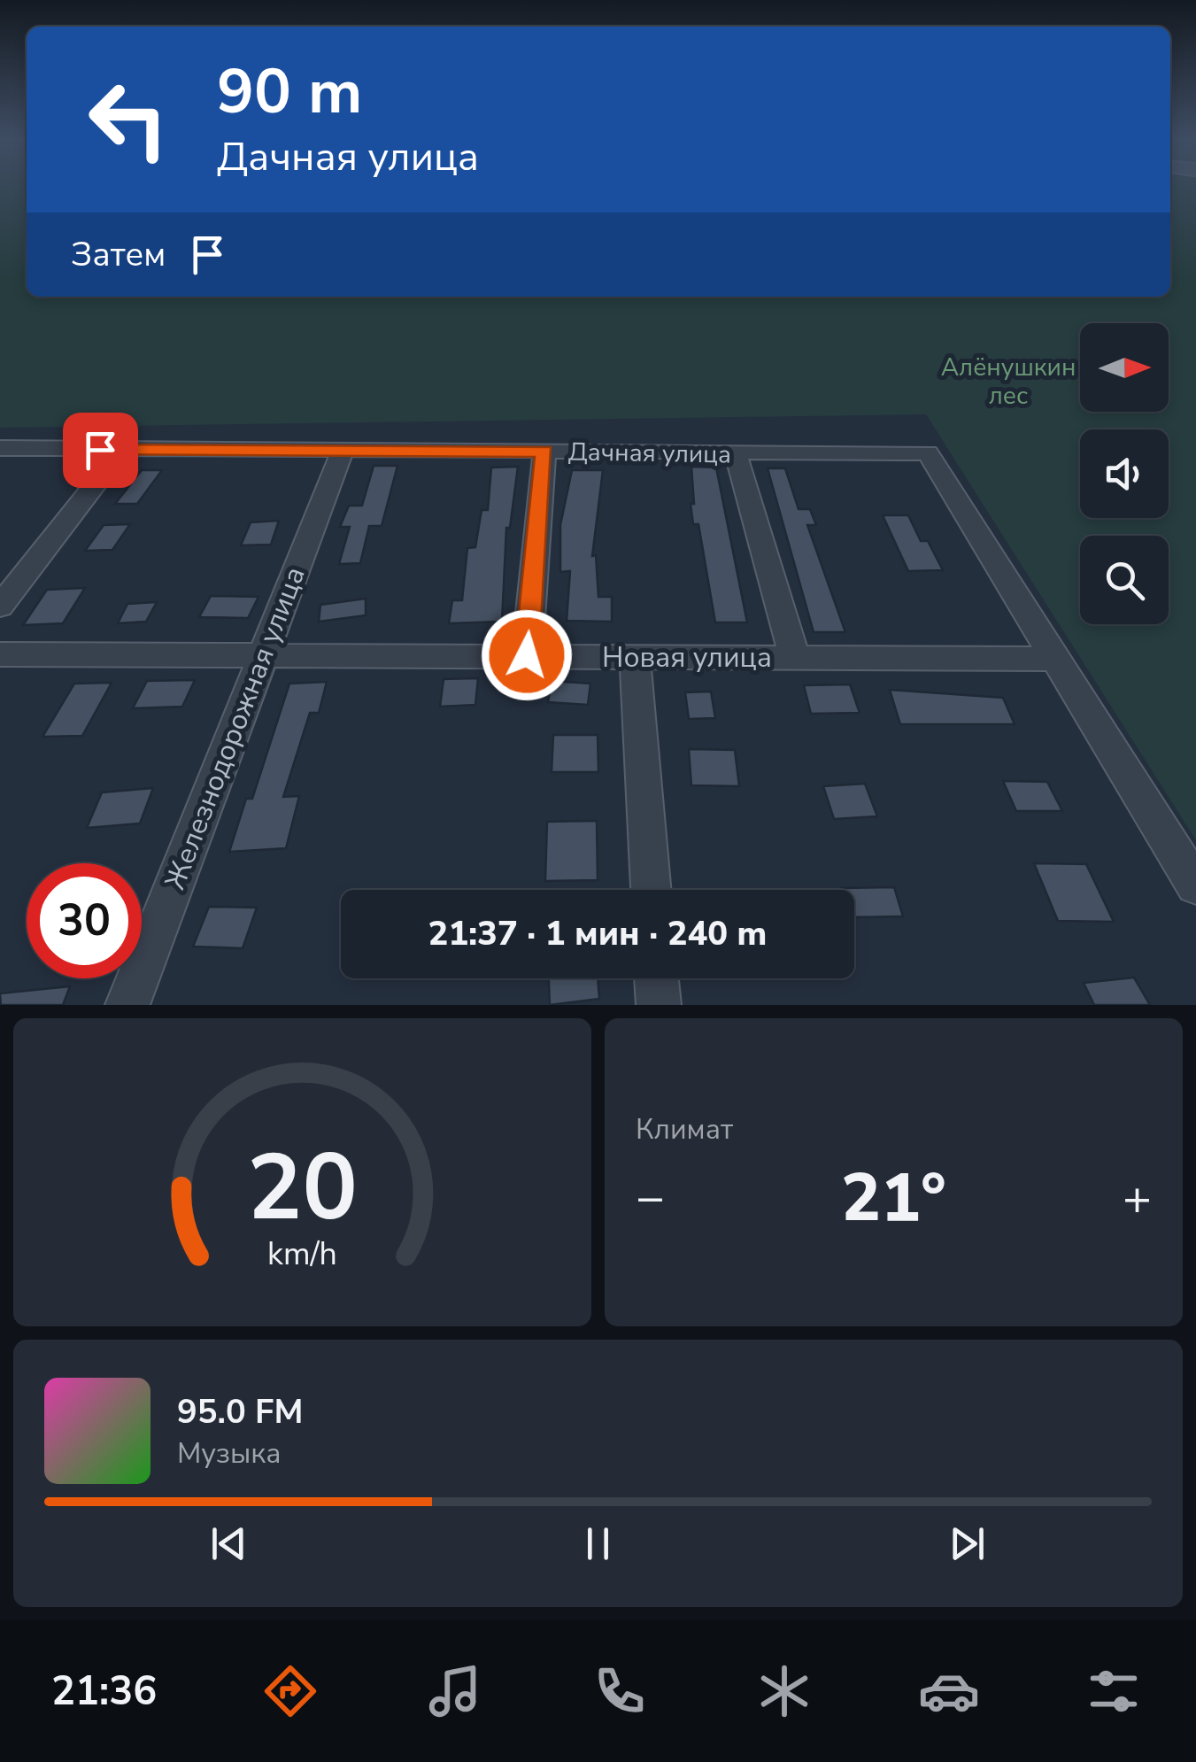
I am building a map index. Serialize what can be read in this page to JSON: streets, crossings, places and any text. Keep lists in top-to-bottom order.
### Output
{
  "streets": {
    "street": ["Дачная улица", "Новая улица", "Железнодорожная улица"]
  },
  "crossings": [
    ["Дачная улица", "Новая улица"],
    ["Дачная улица", "Железнодорожная улица"],
    ["Новая улица", "Железнодорожная улица"]
  ],
  "parks": ["Алёнушкин лес"],
  "north": "right",
  "page": {
    "turn": ["90 m", "Дачная улица"],
    "then": "Затем",
    "limit": "30",
    "trip": "21:37 · 1 мин · 240 m",
    "tile": "Климат",
    "heat": ["−", "21°", "+"],
    "song": ["95.0 FM", "Музыка"],
    "tabs": "21:36",
    "gauge": ["20", "km/h"]
  }
}
